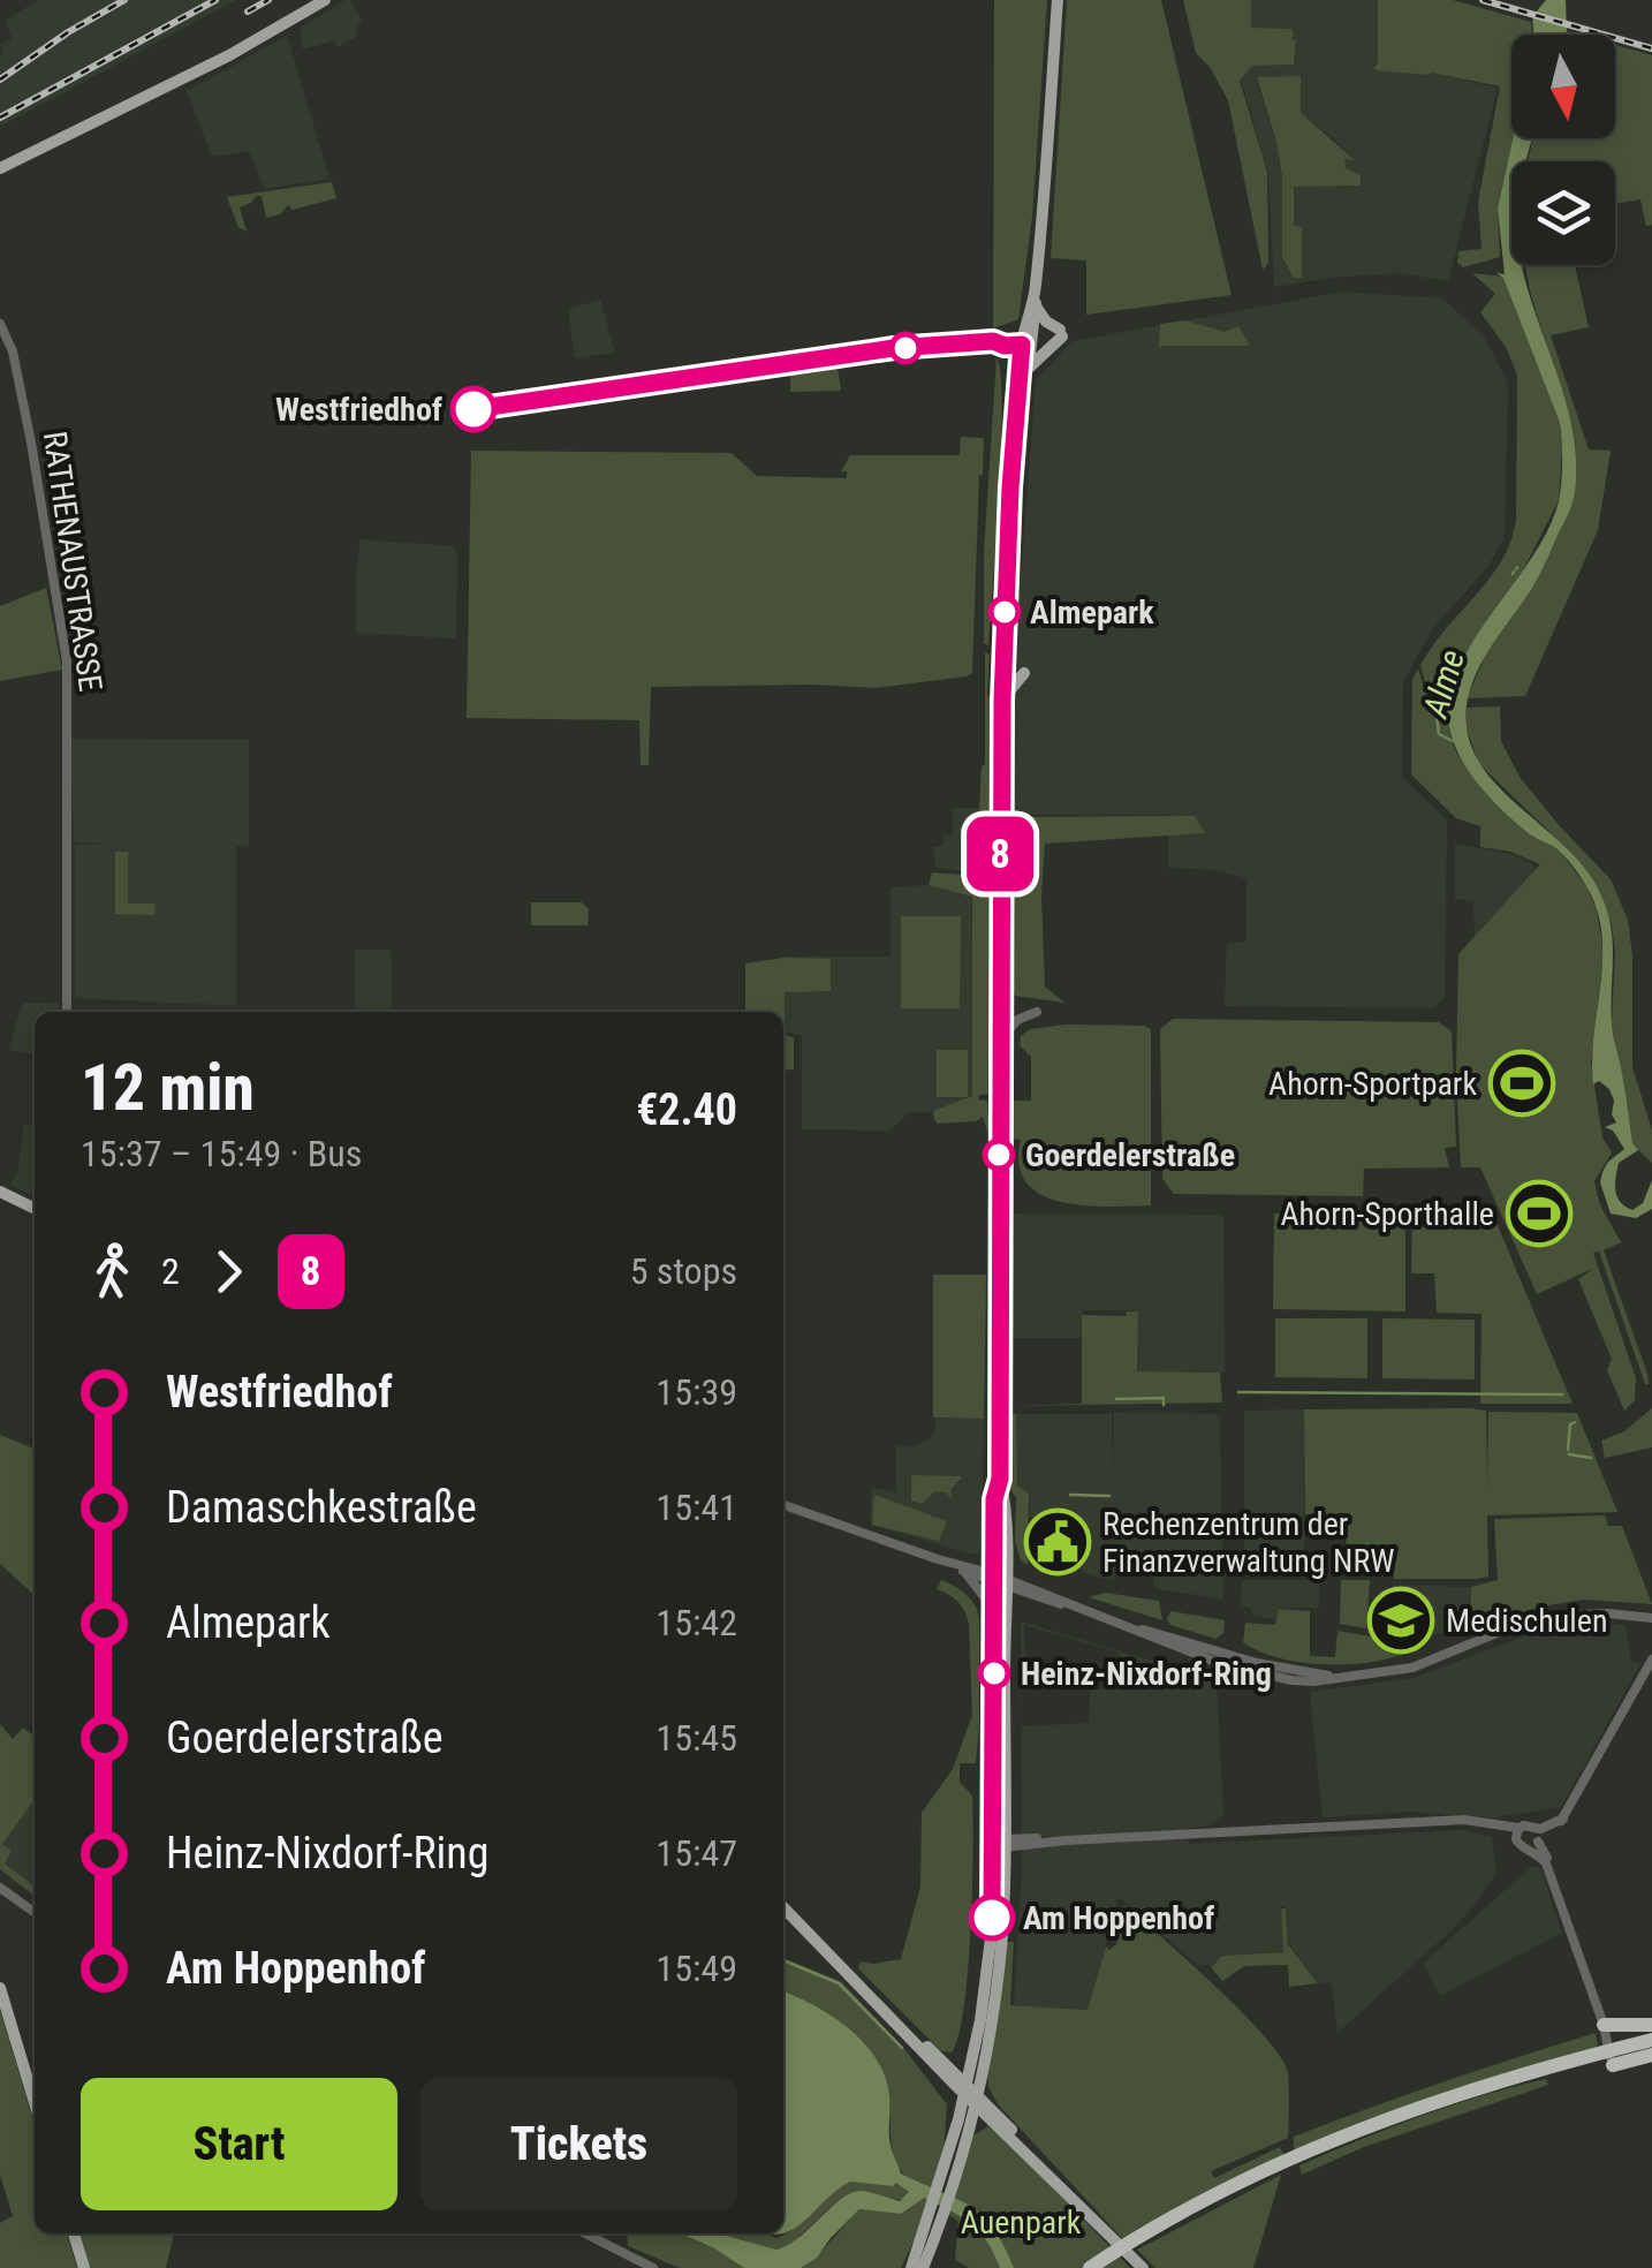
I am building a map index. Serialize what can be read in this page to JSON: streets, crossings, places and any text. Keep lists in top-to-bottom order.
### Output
{
  "streets": {
    "street": ["RATHENAUSTRASSE"]
  },
  "water": ["Alme"],
  "parks": ["Auenpark"],
  "places": {
    "other": [
      "Westfriedhof",
      "Almepark",
      "Goerdelerstraße",
      "Heinz-Nixdorf-Ring",
      "Am Hoppenhof"
    ],
    "sports": ["Ahorn-Sportpark", "Ahorn-Sporthalle"],
    "public building": ["Rechenzentrum der Finanzverwaltung NRW"],
    "school or university": ["Medischulen"]
  },
  "lines": ["bus line 8"],
  "north": "bottom",
  "page": {
    "on_map": "8",
    "heading": ["12 min", "15:37 – 15:49 · Bus", "€2.40"],
    "legs": ["2", "8", "5 stops"],
    "list": [
      {
        "name": "Westfriedhof",
        "value": "15:39"
      },
      {
        "name": "Damaschkestraße",
        "value": "15:41"
      },
      {
        "name": "Almepark",
        "value": "15:42"
      },
      {
        "name": "Goerdelerstraße",
        "value": "15:45"
      },
      {
        "name": "Heinz-Nixdorf-Ring",
        "value": "15:47"
      },
      {
        "name": "Am Hoppenhof",
        "value": "15:49"
      }
    ],
    "buttons": ["Start", "Tickets"]
  }
}
